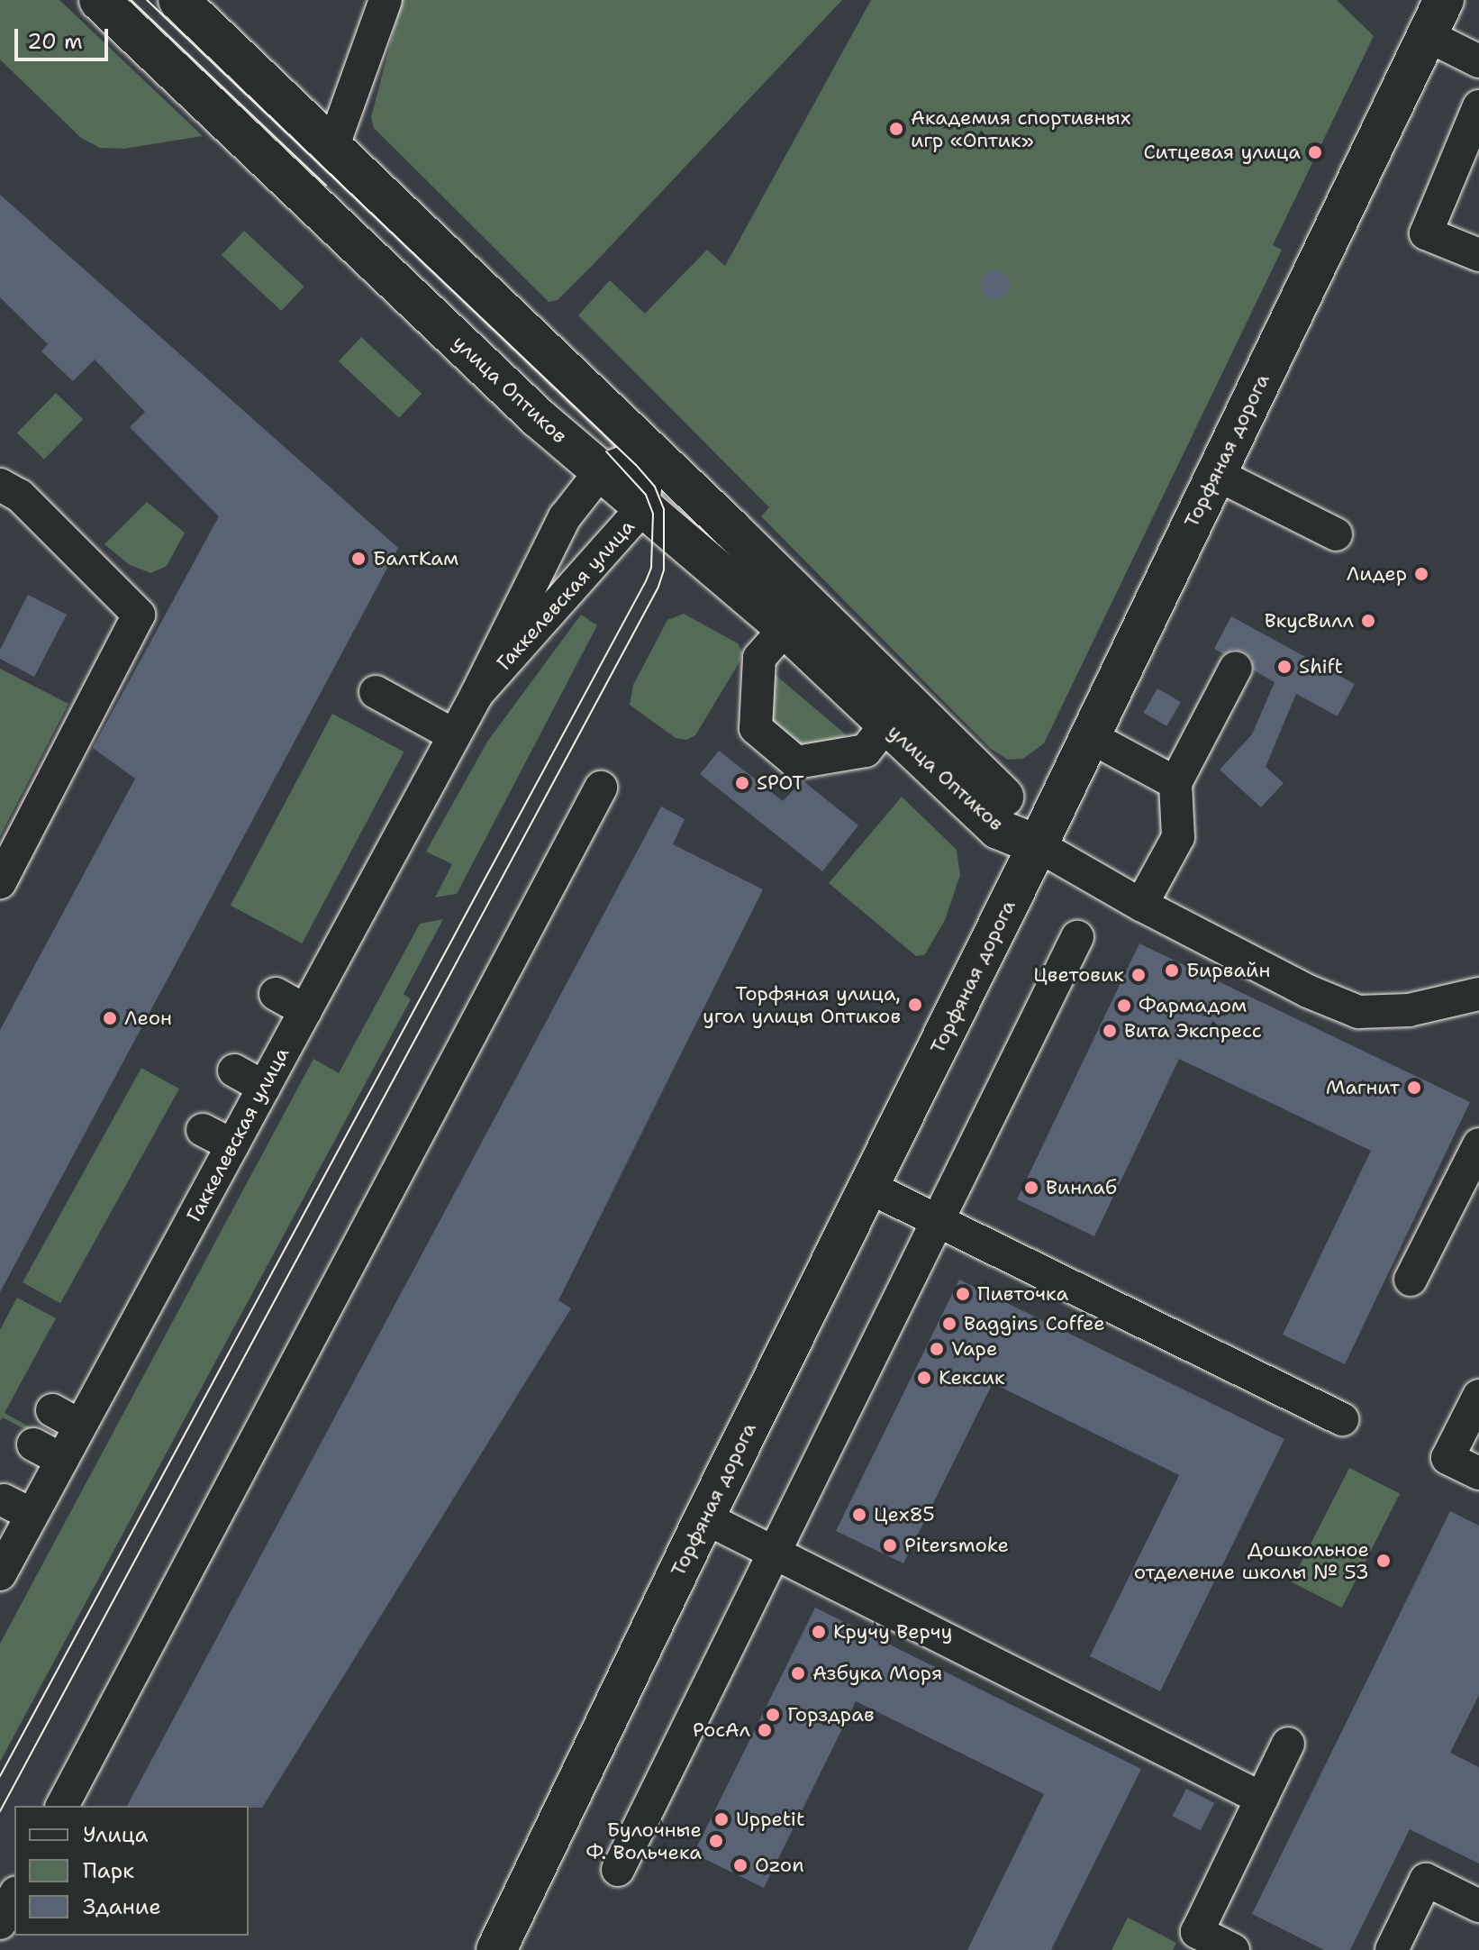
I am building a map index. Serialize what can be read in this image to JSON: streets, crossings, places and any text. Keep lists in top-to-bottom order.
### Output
{
  "streets": {
    "main road": ["улица Оптиков", "Торфяная дорога"],
    "street": ["Гаккелевская улица"]
  },
  "crossings": [
    ["улица Оптиков", "Торфяная дорога"],
    ["улица Оптиков", "Гаккелевская улица"]
  ],
  "places": [
    "Академия спортивных игр «Оптик»",
    "Ситцевая улица",
    "БалтКам",
    "Лидер",
    "ВкусВилл",
    "Shift",
    "SPOT",
    "Бирвайн",
    "Цветовик",
    "Торфяная улица, угол улицы Оптиков",
    "Фармадом",
    "Леон",
    "Вита Экспресс",
    "Магнит",
    "Винлаб",
    "Пивточка",
    "Baggins Coffee",
    "Vape",
    "Кексик",
    "Цех85",
    "Pitersmoke",
    "Дошкольное отделение школы № 53",
    "Кручу Верчу",
    "Азбука Моря",
    "Горздрав",
    "РосАл",
    "Uppetit",
    "Булочные Ф. Вольчека",
    "Ozon"
  ],
  "legend": ["Улица", "Парк", "Здание"],
  "scale_bar": "20 m"
}
